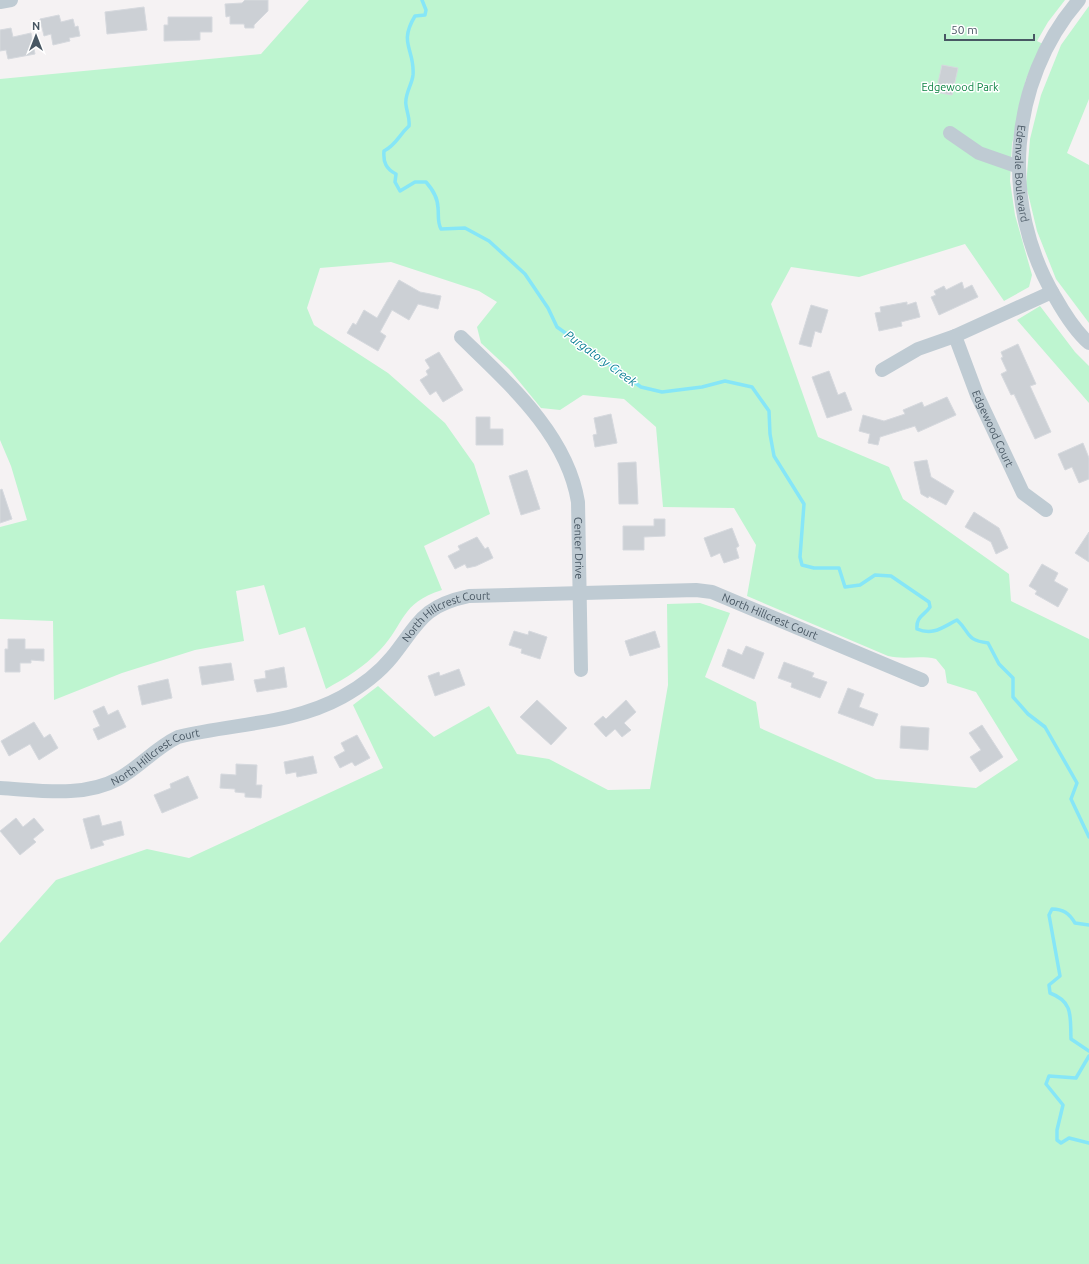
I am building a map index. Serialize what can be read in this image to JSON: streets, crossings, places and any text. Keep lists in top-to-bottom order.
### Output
{
  "streets": {
    "street": [
      "Edenvale Boulevard",
      "Edgewood Court",
      "Center Drive",
      "North Hillcrest Court"
    ]
  },
  "crossings": [
    ["Center Drive", "North Hillcrest Court"]
  ],
  "water": ["Purgatory Creek"],
  "parks": ["Edgewood Park"],
  "scale_bar": "50 m",
  "north": "top"
}
